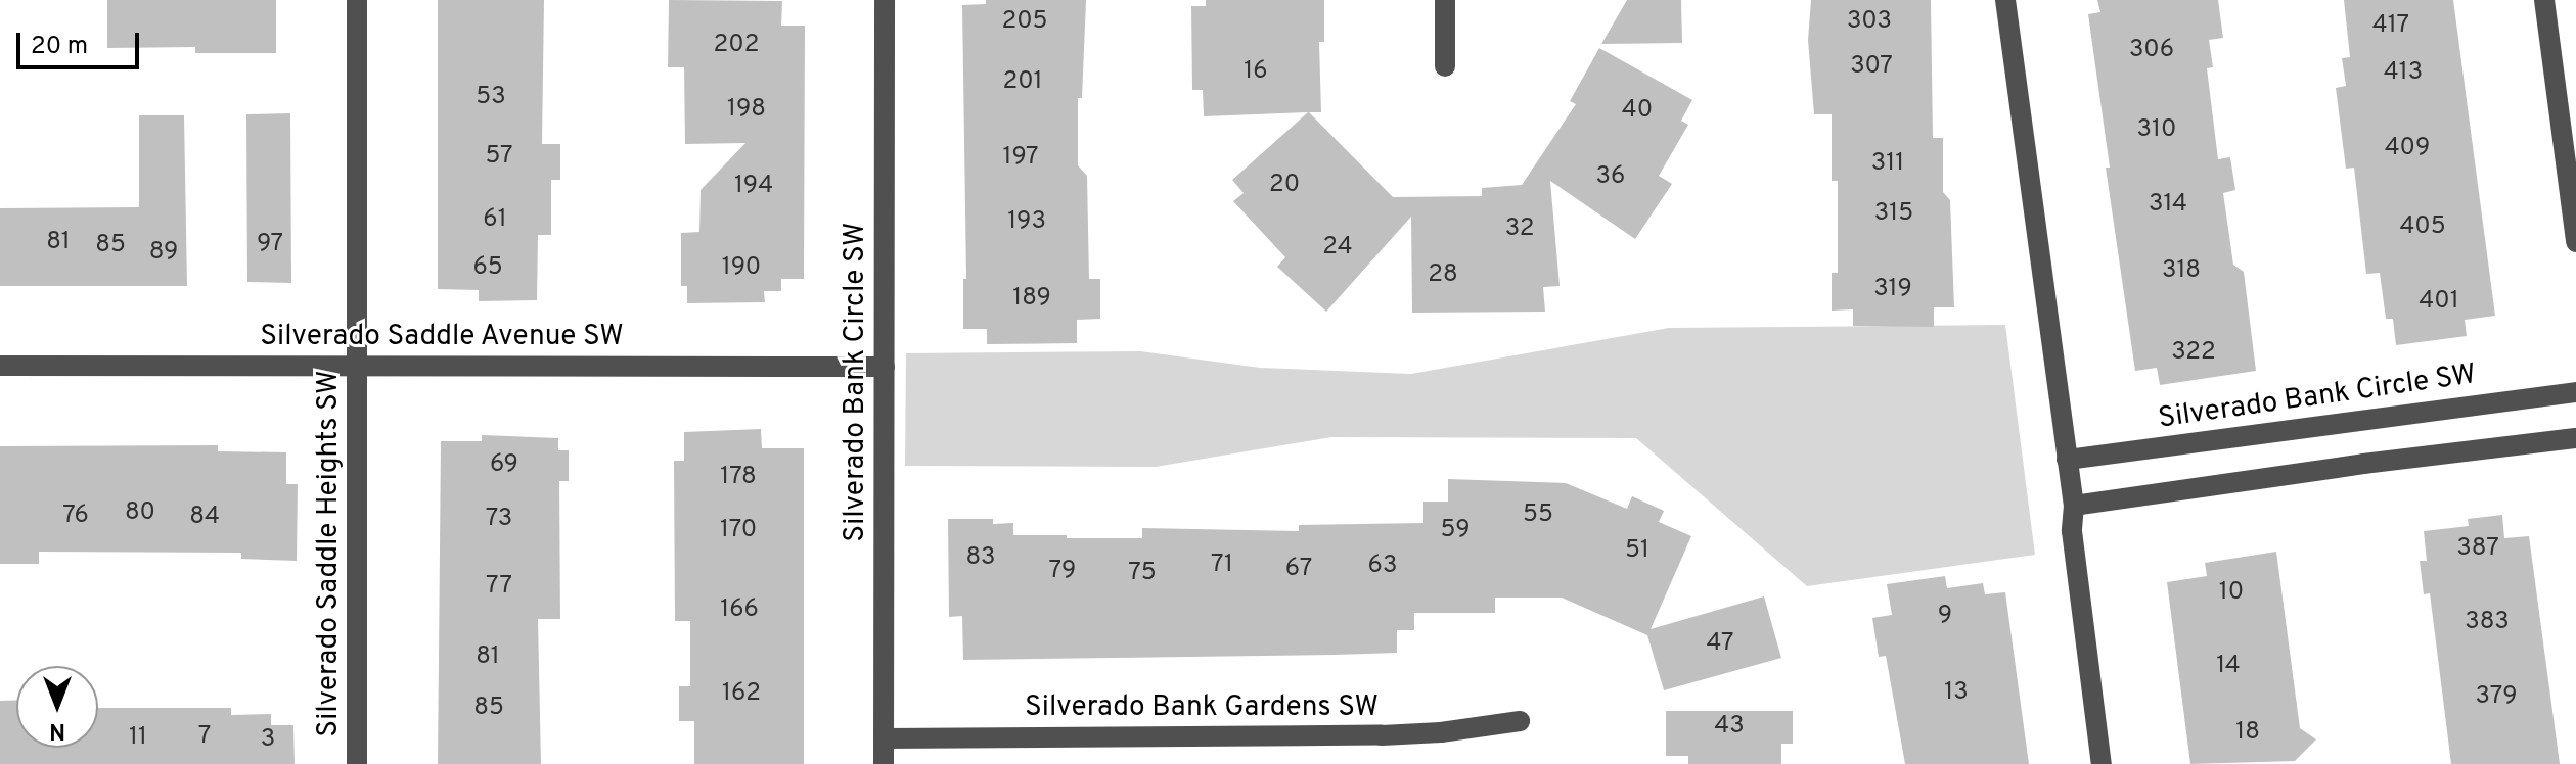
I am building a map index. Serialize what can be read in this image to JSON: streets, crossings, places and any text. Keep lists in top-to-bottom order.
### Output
{
  "streets": {
    "street": [
      "Silverado Saddle Avenue SW",
      "Silverado Bank Circle SW",
      "Silverado Saddle Heights SW",
      "Silverado Bank Gardens SW"
    ]
  },
  "crossings": [
    ["Silverado Saddle Avenue SW", "Silverado Bank Circle SW"],
    ["Silverado Saddle Avenue SW", "Silverado Saddle Heights SW"],
    ["Silverado Bank Circle SW", "Silverado Bank Gardens SW"]
  ],
  "house_numbers": [
    "205",
    "303",
    "417",
    "202",
    "306",
    "307",
    "16",
    "413",
    "201",
    "53",
    "198",
    "40",
    "310",
    "409",
    "57",
    "197",
    "311",
    "36",
    "20",
    "194",
    "314",
    "315",
    "61",
    "193",
    "405",
    "32",
    "81",
    "97",
    "85",
    "24",
    "89",
    "65",
    "190",
    "318",
    "28",
    "319",
    "189",
    "401",
    "322",
    "69",
    "178",
    "80",
    "55",
    "76",
    "84",
    "73",
    "170",
    "59",
    "387",
    "51",
    "83",
    "71",
    "63",
    "67",
    "79",
    "75",
    "77",
    "10",
    "166",
    "9",
    "383",
    "47",
    "81",
    "14",
    "13",
    "162",
    "379",
    "85",
    "43",
    "18",
    "7",
    "11",
    "3"
  ],
  "scale_bar": "20 m",
  "north": "bottom"
}
